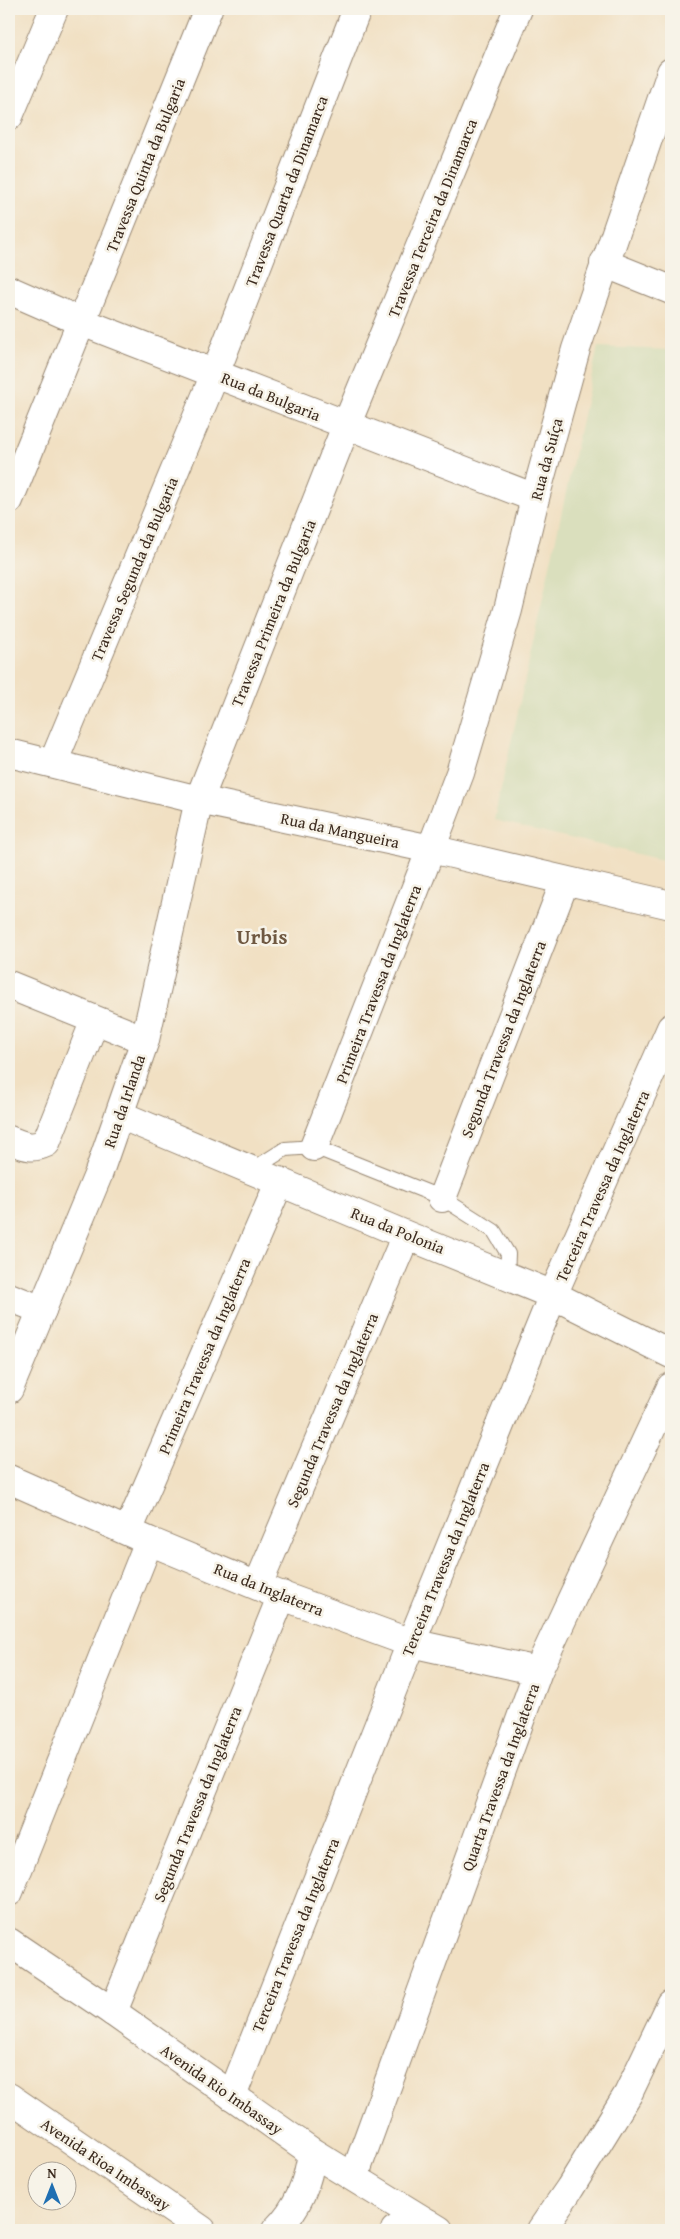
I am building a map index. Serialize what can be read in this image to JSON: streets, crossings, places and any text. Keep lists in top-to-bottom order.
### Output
{
  "streets": {
    "street": [
      "Travessa Quinta da Bulgaria",
      "Travessa Quarta da Dinamarca",
      "Travessa Terceira da Dinamarca",
      "Rua da Bulgaria",
      "Rua da Suíça",
      "Travessa Segunda da Bulgaria",
      "Travessa Primeira da Bulgaria",
      "Rua da Mangueira",
      "Primeira Travessa da Inglaterra",
      "Segunda Travessa da Inglaterra",
      "Rua da Irlanda",
      "Terceira Travessa da Inglaterra",
      "Rua da Polonia",
      "Rua da Inglaterra",
      "Quarta Travessa da Inglaterra",
      "Avenida Rio Imbassay",
      "Avenida Rioa Imbassay"
    ]
  },
  "crossings": [
    ["Travessa Quinta da Bulgaria", "Rua da Bulgaria"],
    ["Travessa Quarta da Dinamarca", "Rua da Bulgaria"],
    ["Travessa Quarta da Dinamarca", "Travessa Segunda da Bulgaria"],
    ["Travessa Terceira da Dinamarca", "Rua da Bulgaria"],
    ["Travessa Terceira da Dinamarca", "Travessa Primeira da Bulgaria"],
    ["Rua da Bulgaria", "Rua da Suíça"],
    ["Rua da Bulgaria", "Travessa Segunda da Bulgaria"],
    ["Rua da Bulgaria", "Travessa Primeira da Bulgaria"],
    ["Rua da Suíça", "Rua da Mangueira"],
    ["Rua da Suíça", "Primeira Travessa da Inglaterra"],
    ["Travessa Segunda da Bulgaria", "Rua da Mangueira"],
    ["Travessa Primeira da Bulgaria", "Rua da Mangueira"],
    ["Travessa Primeira da Bulgaria", "Rua da Irlanda"],
    ["Rua da Mangueira", "Primeira Travessa da Inglaterra"],
    ["Rua da Mangueira", "Segunda Travessa da Inglaterra"],
    ["Rua da Mangueira", "Rua da Irlanda"],
    ["Primeira Travessa da Inglaterra", "Rua da Polonia"],
    ["Primeira Travessa da Inglaterra", "Rua da Inglaterra"],
    ["Segunda Travessa da Inglaterra", "Rua da Polonia"],
    ["Segunda Travessa da Inglaterra", "Rua da Inglaterra"],
    ["Segunda Travessa da Inglaterra", "Avenida Rio Imbassay"],
    ["Rua da Irlanda", "Rua da Polonia"],
    ["Terceira Travessa da Inglaterra", "Rua da Polonia"],
    ["Terceira Travessa da Inglaterra", "Rua da Inglaterra"],
    ["Terceira Travessa da Inglaterra", "Avenida Rio Imbassay"],
    ["Rua da Inglaterra", "Quarta Travessa da Inglaterra"],
    ["Quarta Travessa da Inglaterra", "Avenida Rio Imbassay"]
  ],
  "districts": ["Urbis"],
  "north": "top"
}
